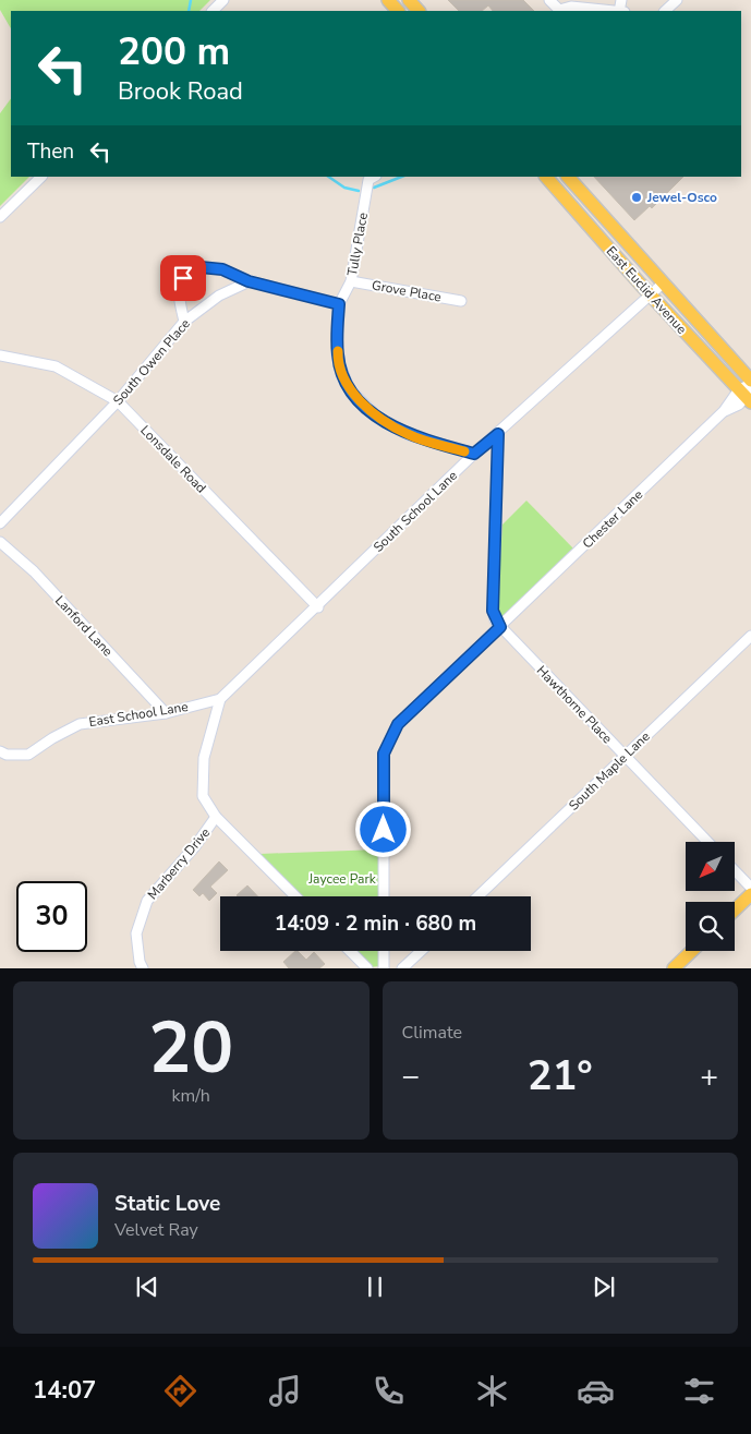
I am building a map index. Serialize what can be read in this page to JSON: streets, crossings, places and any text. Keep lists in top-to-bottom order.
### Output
{
  "streets": {
    "main road": ["East Euclid Avenue"],
    "street": [
      "Tully Place",
      "Grove Place",
      "South Owen Place",
      "Lonsdale Road",
      "South School Lane",
      "Chester Lane",
      "Lanford Lane",
      "Hawthorne Place",
      "East School Lane",
      "South Maple Lane",
      "Marberry Drive"
    ]
  },
  "crossings": [
    ["Tully Place", "Grove Place"],
    ["Tully Place", "South School Lane"],
    ["East Euclid Avenue", "South School Lane"],
    ["East Euclid Avenue", "Chester Lane"],
    ["South Owen Place", "Lonsdale Road"],
    ["Lonsdale Road", "South School Lane"],
    ["South School Lane", "East School Lane"],
    ["South School Lane", "Marberry Drive"],
    ["Chester Lane", "Hawthorne Place"],
    ["Lanford Lane", "East School Lane"],
    ["Hawthorne Place", "South Maple Lane"],
    ["East School Lane", "Marberry Drive"]
  ],
  "parks": ["Jaycee Park"],
  "places": ["Jewel-Osco"],
  "north": "bottom left",
  "page": {
    "turn": ["200 m", "Brook Road"],
    "then": "Then",
    "limit": "30",
    "trip": "14:09 · 2 min · 680 m",
    "tile": [
      ["20", "km/h"],
      "Climate"
    ],
    "heat": ["−", "21°", "+"],
    "song": ["Static Love", "Velvet Ray"],
    "tabs": "14:07"
  }
}
